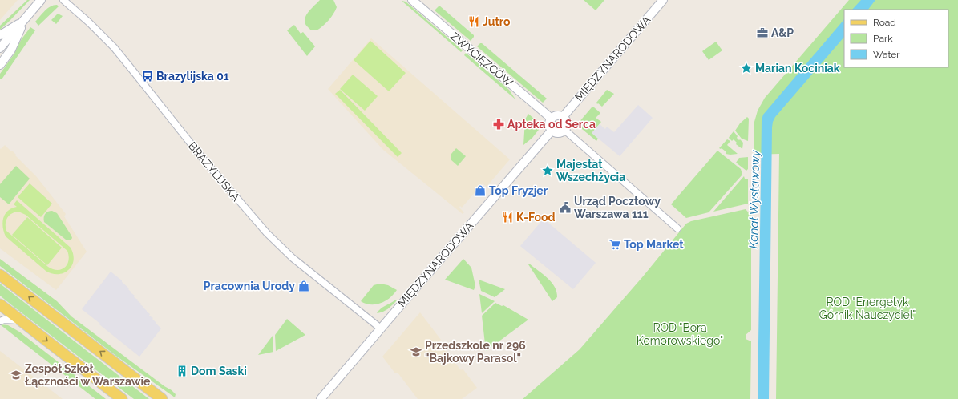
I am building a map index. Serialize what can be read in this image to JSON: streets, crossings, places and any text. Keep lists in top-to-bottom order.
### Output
{
  "streets": {
    "street": ["MIĘDZYNARODOWA", "ZWYCIĘZCÓW", "BRAZYLIJSKA"]
  },
  "crossings": [
    ["MIĘDZYNARODOWA", "ZWYCIĘZCÓW"],
    ["MIĘDZYNARODOWA", "BRAZYLIJSKA"]
  ],
  "water": ["Kanał Wystawowy"],
  "parks": ["ROD \"Energetyk Górnik Nauczyciel\"", "ROD \"Bora Komorowskiego\""],
  "places": {
    "restaurant": ["Jutro", "K-Food"],
    "office": ["A&P"],
    "place": ["Marian Kociniak", "Majestat Wszechżycia"],
    "bus stop": ["Brazylijska 01"],
    "pharmacy": ["Apteka od Serca"],
    "shop": ["Top Fryzjer", "Pracownia Urody"],
    "public building": ["Urząd Pocztowy Warszawa 111"],
    "supermarket": ["Top Market"],
    "school or university": ["Przedszkole nr 296 \"Bajkowy Parasol\"", "Zespół Szkół Łączności w Warszawie"],
    "building": ["Dom Saski"]
  },
  "legend": ["Road", "Park", "Water"]
}
